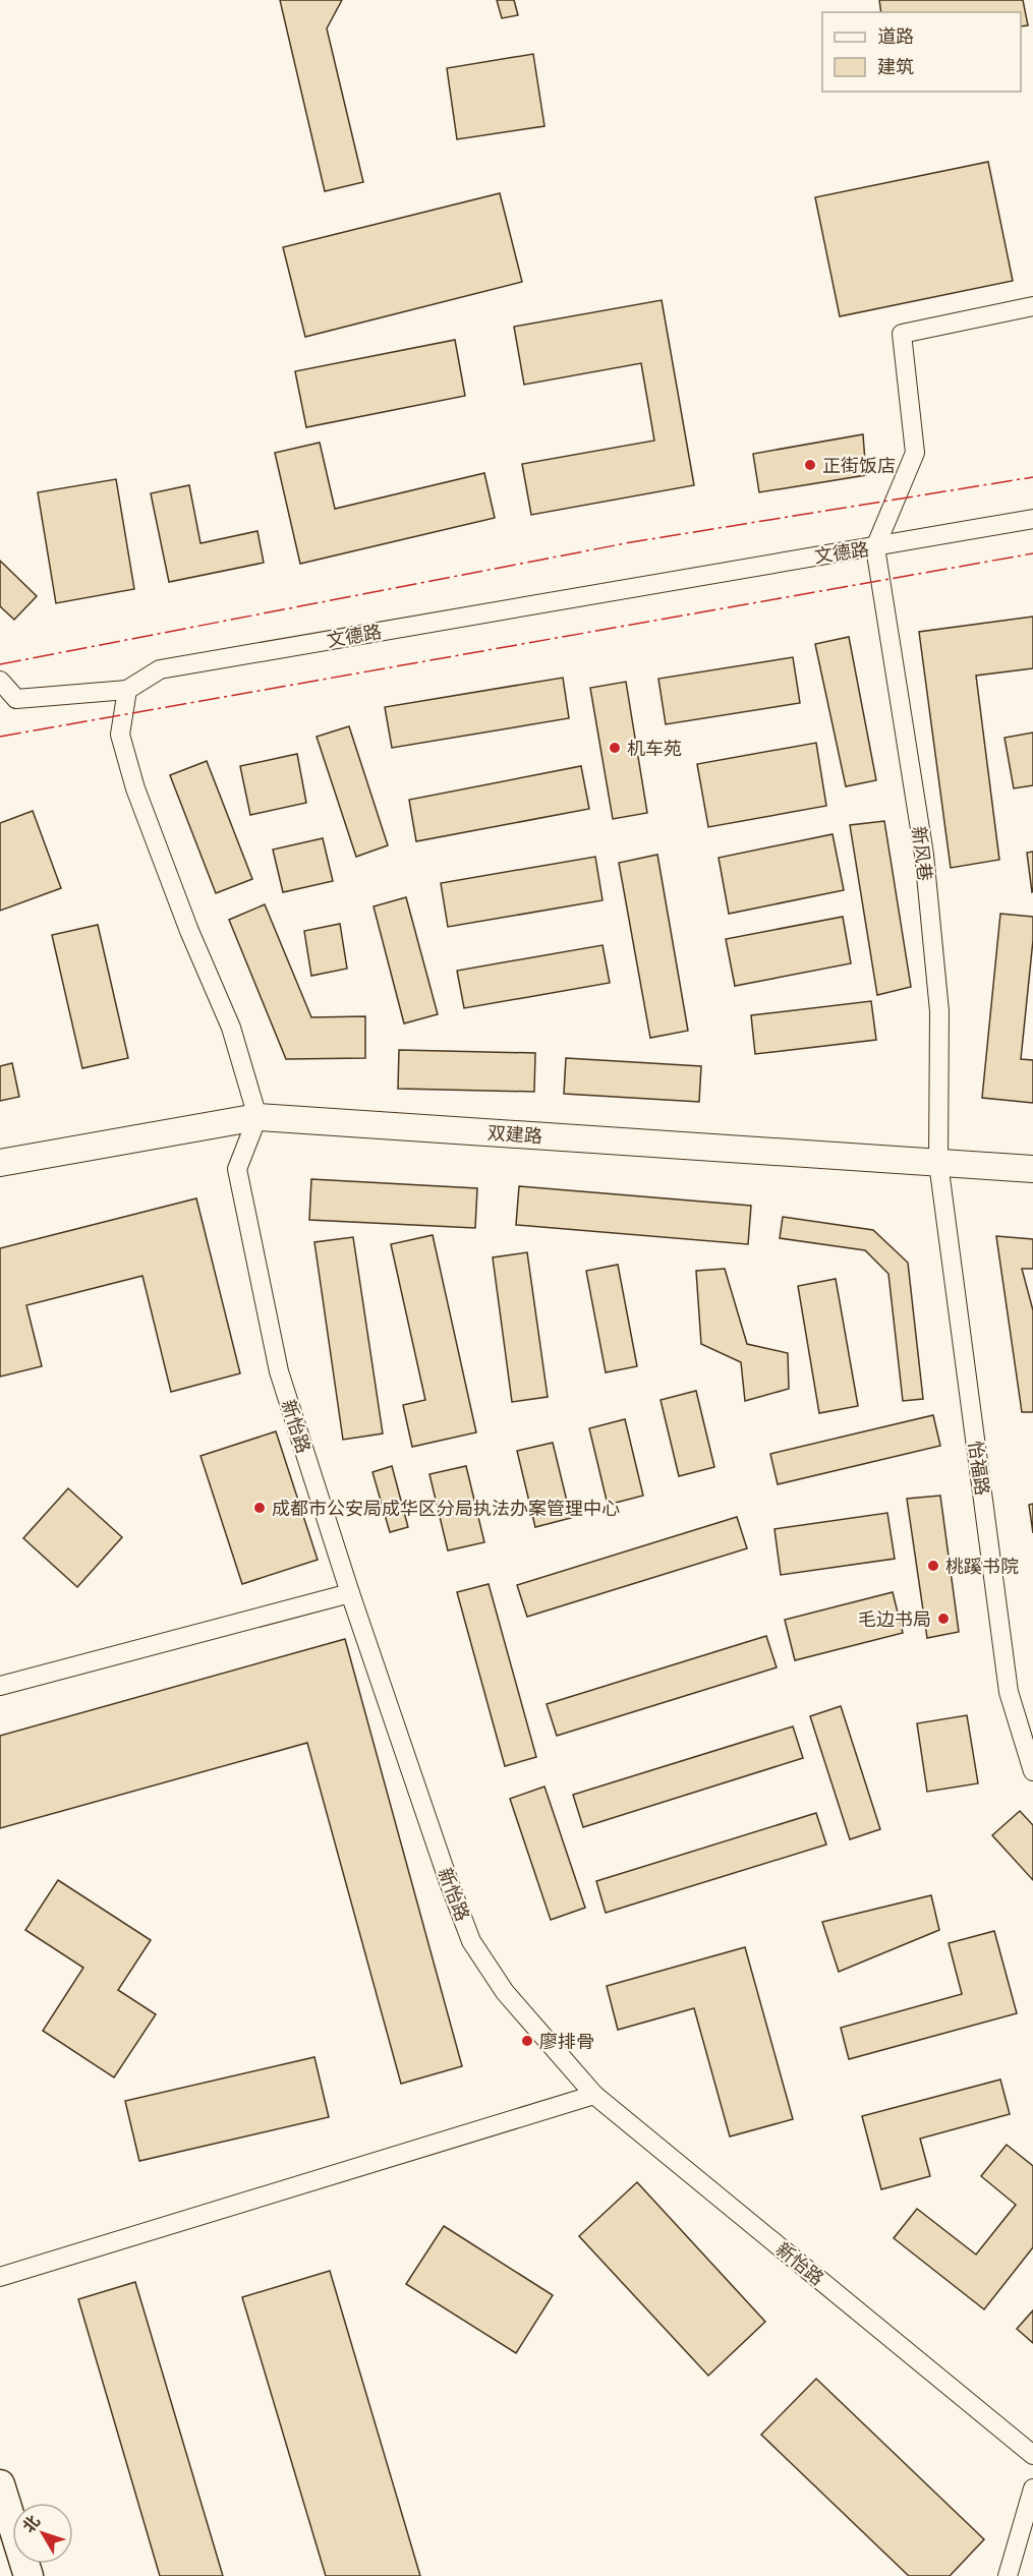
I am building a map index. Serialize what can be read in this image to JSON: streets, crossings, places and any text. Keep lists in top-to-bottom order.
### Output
{
  "streets": {
    "street": [
      "文德路",
      "新风巷",
      "双建路",
      "新怡路",
      "怡福路"
    ]
  },
  "crossings": [
    ["文德路", "新风巷"],
    ["新风巷", "双建路"],
    ["新风巷", "怡福路"],
    ["双建路", "新怡路"],
    ["双建路", "怡福路"]
  ],
  "places": [
    "正街饭店",
    "机车苑",
    "成都市公安局成华区分局执法办案管理中心",
    "桃蹊书院",
    "毛边书局",
    "廖排骨"
  ],
  "legend": ["道路", "建筑"],
  "north": "top left"
}
